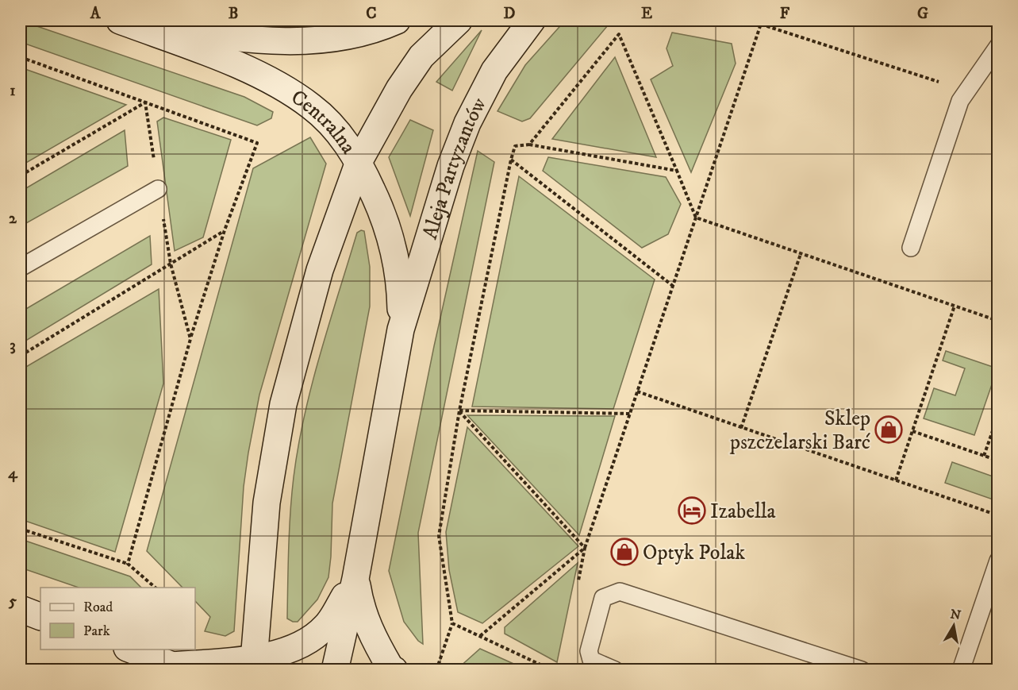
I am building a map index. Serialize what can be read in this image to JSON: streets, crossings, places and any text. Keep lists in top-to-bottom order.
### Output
{
  "streets": {
    "main road": ["Centralna", "Aleja Partyzantów"]
  },
  "crossings": [
    ["Centralna", "Aleja Partyzantów"]
  ],
  "places": {
    "shop": ["Sklep pszczelarski Barć", "Optyk Polak"],
    "hotel": ["Izabella"]
  },
  "legend": ["Road", "Park"],
  "north": "top",
  "grid": {
    "columns": [
      "A",
      "B",
      "C",
      "D",
      "E",
      "F",
      "G"
    ],
    "rows": [
      "1",
      "2",
      "3",
      "4",
      "5"
    ]
  }
}
